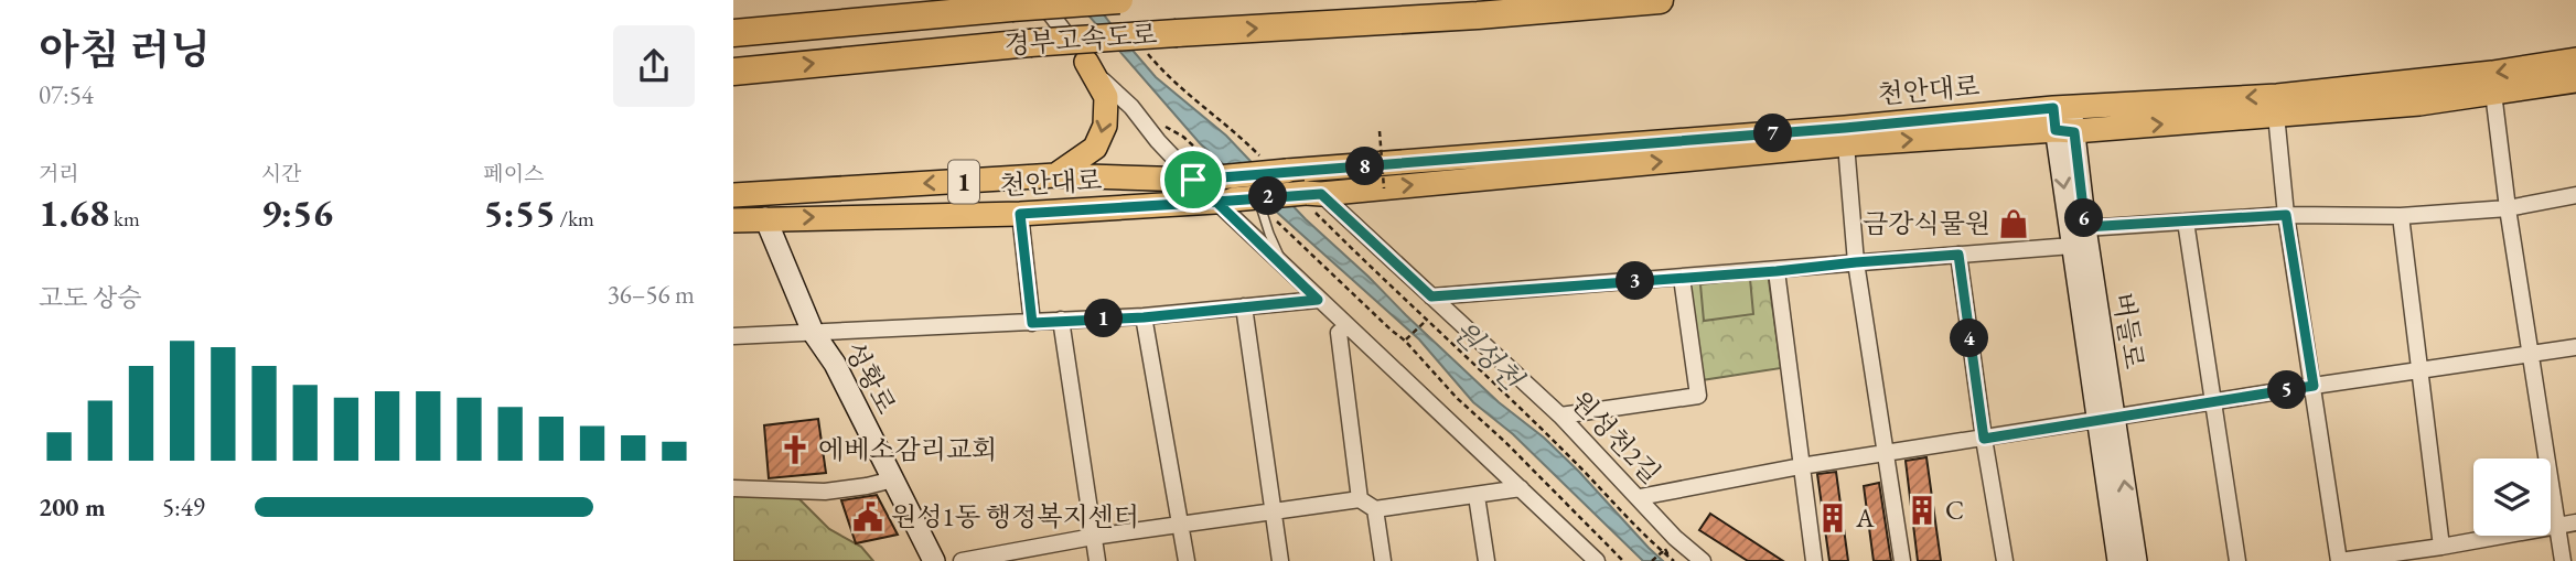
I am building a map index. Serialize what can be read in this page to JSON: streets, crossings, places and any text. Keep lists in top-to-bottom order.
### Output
{
  "streets": {
    "highway": ["경부고속도로"],
    "main road": ["천안대로", "1"],
    "street": ["버들로", "성황로", "원성천2길"]
  },
  "crossings": [
    ["천안대로", "1"],
    ["천안대로", "버들로"],
    ["천안대로", "성황로"],
    ["천안대로", "원성천2길"],
    ["1", "원성천2길"]
  ],
  "water": ["원성천"],
  "places": {
    "shop": ["금강식물원"],
    "church": ["에베소감리교회"],
    "building": ["C", "A"],
    "public building": ["원성1동 행정복지센터"]
  },
  "page": {
    "heading": ["아침 러닝", "07:54"],
    "pins": [
      "7",
      "8",
      "2",
      "6",
      "3",
      "1",
      "4",
      "5"
    ],
    "stats": [
      ["거리", "1.68 km"],
      ["시간", "9:56"],
      ["페이스", "5:55 /km"]
    ],
    "chart": ["고도 상승", "36–56 m"],
    "list": [
      {
        "name": "200 m",
        "note": "5:49"
      }
    ]
  }
}
